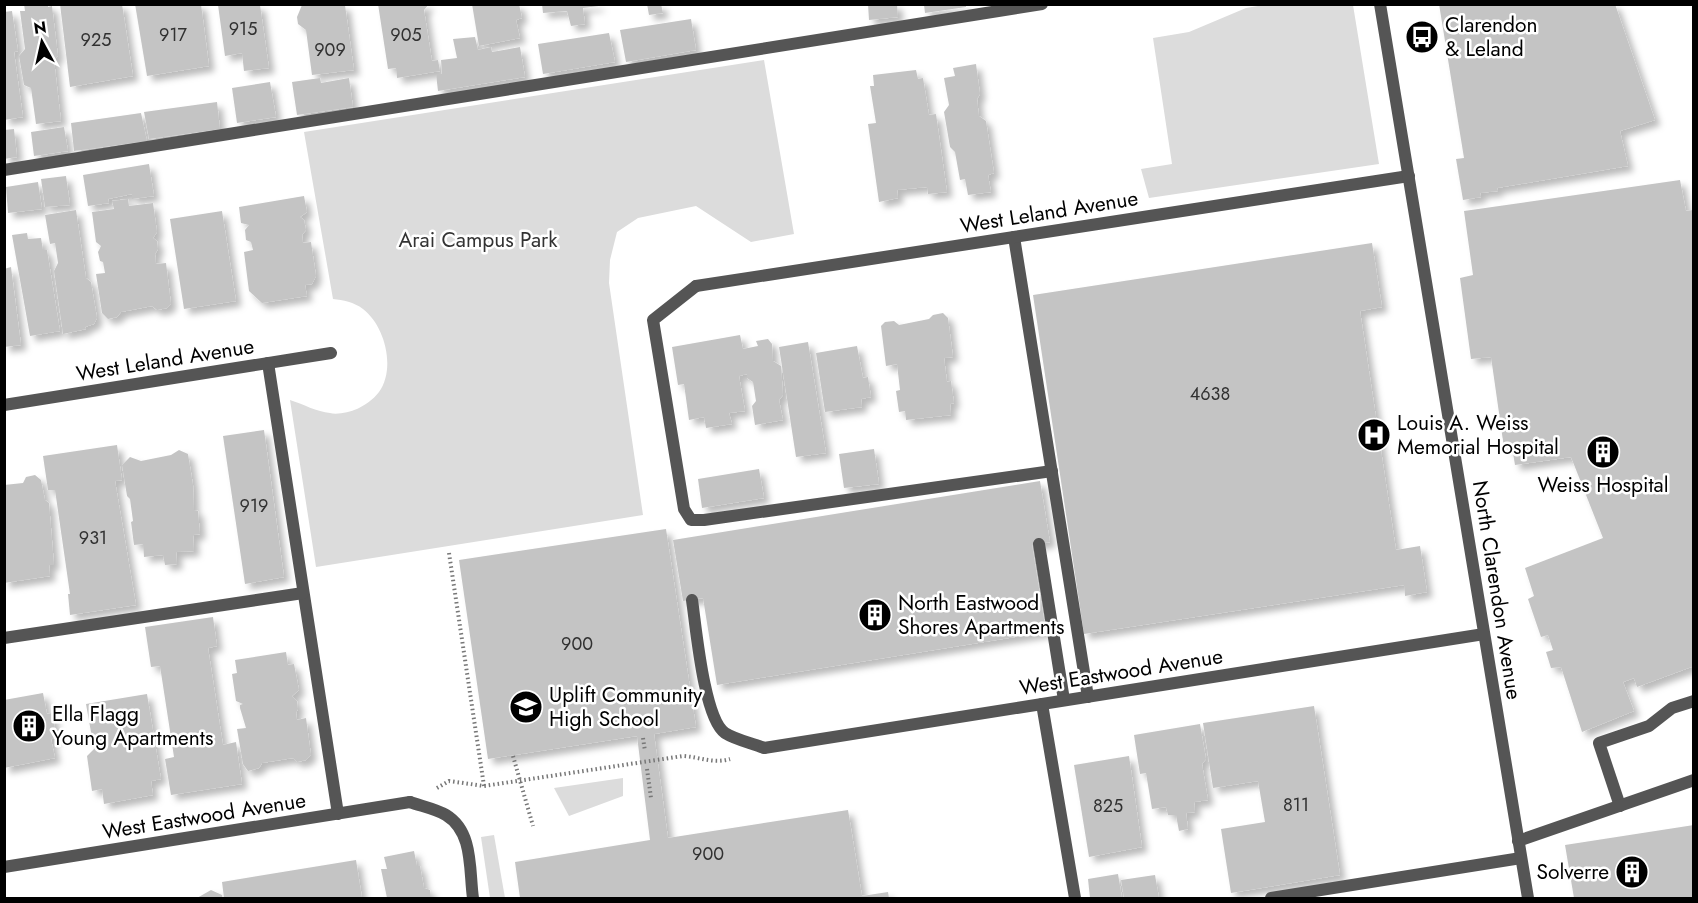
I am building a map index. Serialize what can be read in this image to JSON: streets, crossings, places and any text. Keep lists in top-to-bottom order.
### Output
{
  "streets": {
    "street": ["West Leland Avenue", "North Clarendon Avenue", "West Eastwood Avenue"]
  },
  "crossings": [
    ["West Leland Avenue", "North Clarendon Avenue"],
    ["North Clarendon Avenue", "West Eastwood Avenue"]
  ],
  "parks": ["Arai Campus Park"],
  "places": {
    "bus stop": ["Clarendon & Leland"],
    "hospital": ["Louis A. Weiss Memorial Hospital"],
    "building": [
      "Weiss Hospital",
      "North Eastwood Shores Apartments",
      "Ella Flagg Young Apartments",
      "Solverre"
    ],
    "school or university": ["Uplift Community High School"]
  },
  "house_numbers": [
    "915",
    "917",
    "905",
    "925",
    "909",
    "4638",
    "919",
    "931",
    "900",
    "811",
    "825",
    "900"
  ],
  "north": "top"
}
